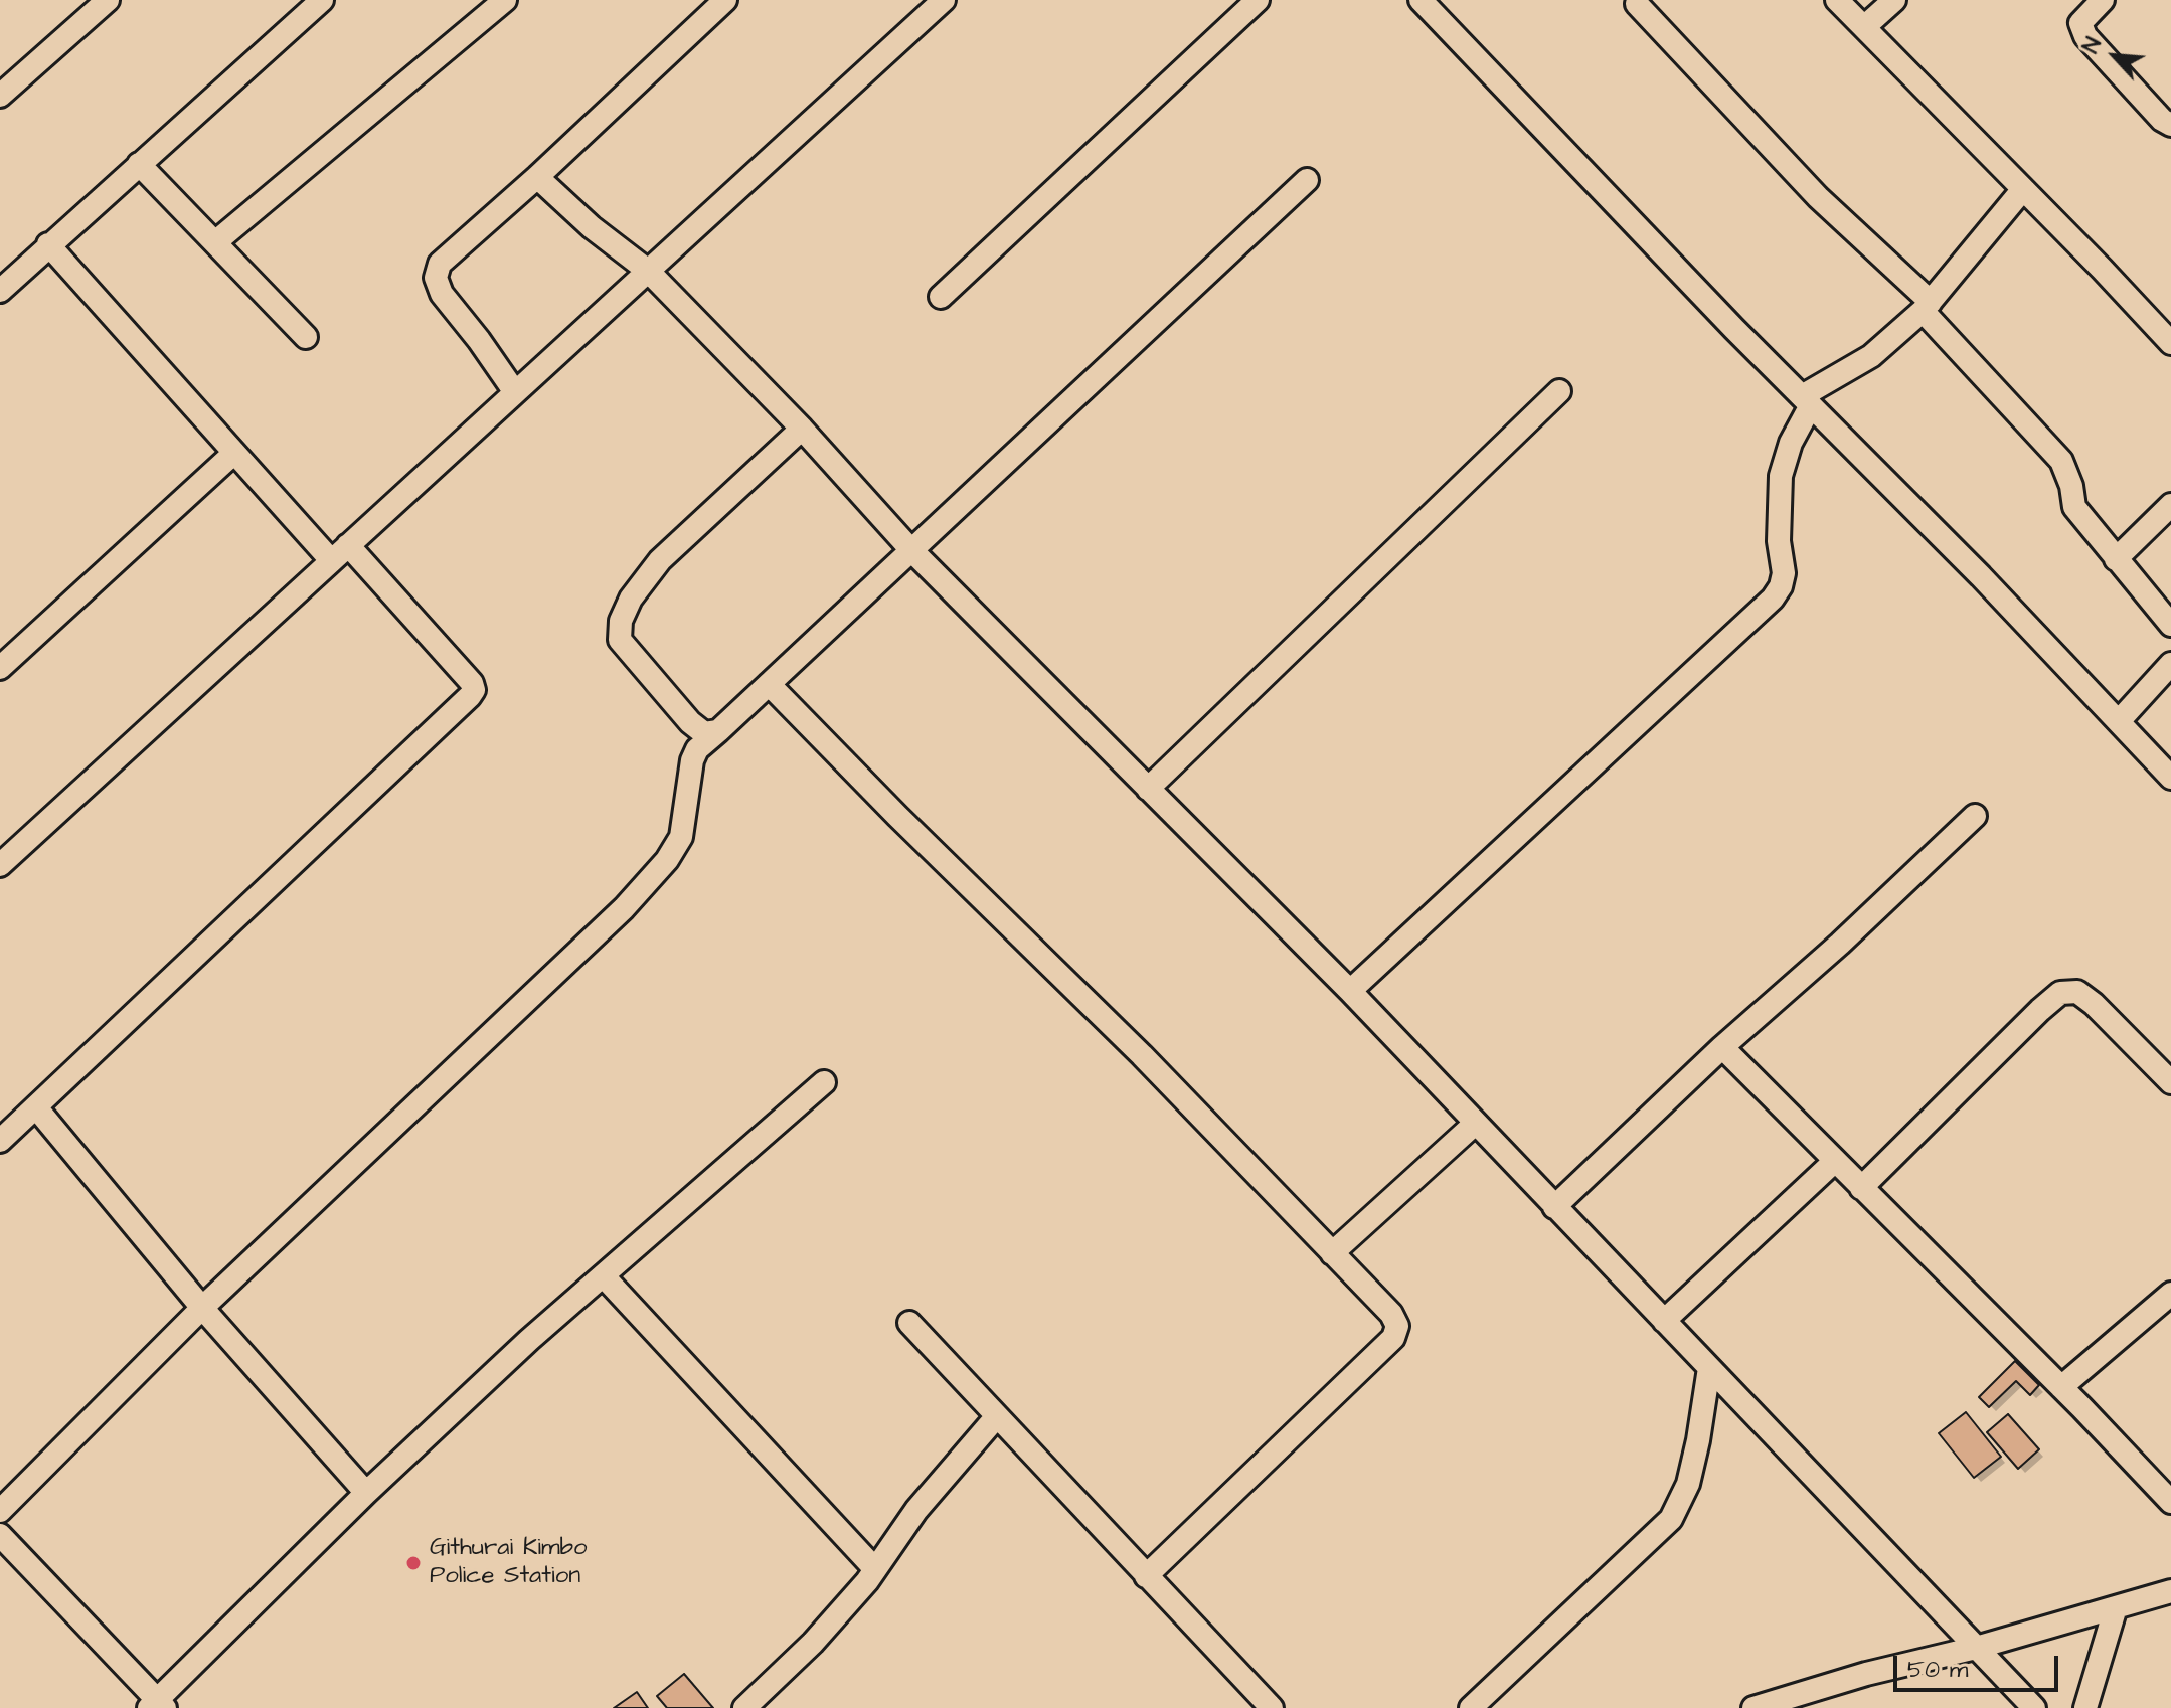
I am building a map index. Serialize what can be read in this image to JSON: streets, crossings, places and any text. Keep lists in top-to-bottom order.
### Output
{
  "places": ["Githurai Kimbo Police Station"],
  "scale_bar": "50 m",
  "north": "top left"
}
